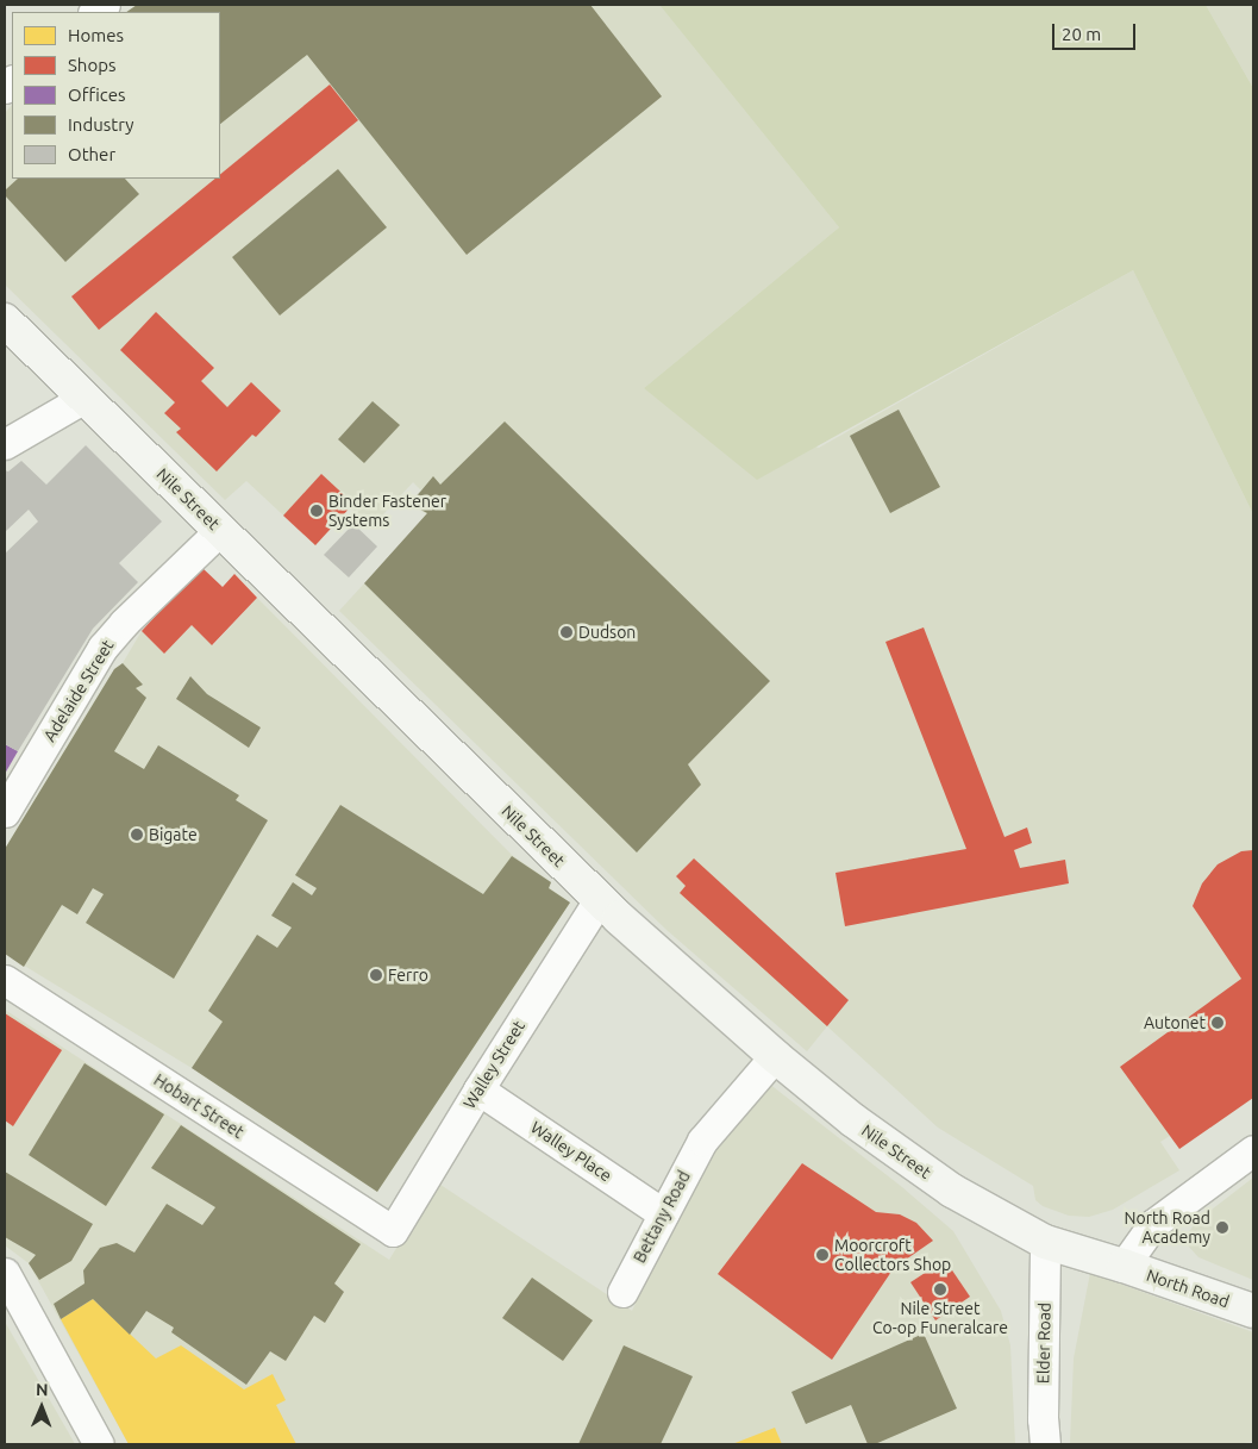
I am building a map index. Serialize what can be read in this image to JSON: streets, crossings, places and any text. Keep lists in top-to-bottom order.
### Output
{
  "streets": {
    "main road": ["Nile Street", "North Road"],
    "street": [
      "Adelaide Street",
      "Walley Street",
      "Hobart Street",
      "Walley Place",
      "Bettany Road",
      "Elder Road"
    ]
  },
  "crossings": [
    ["Nile Street", "Adelaide Street"],
    ["Nile Street", "Walley Street"],
    ["Nile Street", "Bettany Road"],
    ["Nile Street", "North Road"],
    ["Nile Street", "Elder Road"],
    ["Walley Street", "Hobart Street"],
    ["Walley Street", "Walley Place"],
    ["Walley Place", "Bettany Road"]
  ],
  "places": [
    "Binder Fastener Systems",
    "Dudson",
    "Bigate",
    "Ferro",
    "Autonet",
    "North Road Academy",
    "Moorcroft Collectors Shop",
    "Nile Street Co-op Funeralcare"
  ],
  "legend": [
    "Homes",
    "Shops",
    "Offices",
    "Industry",
    "Other"
  ],
  "scale_bar": "20 m",
  "north": "top"
}
